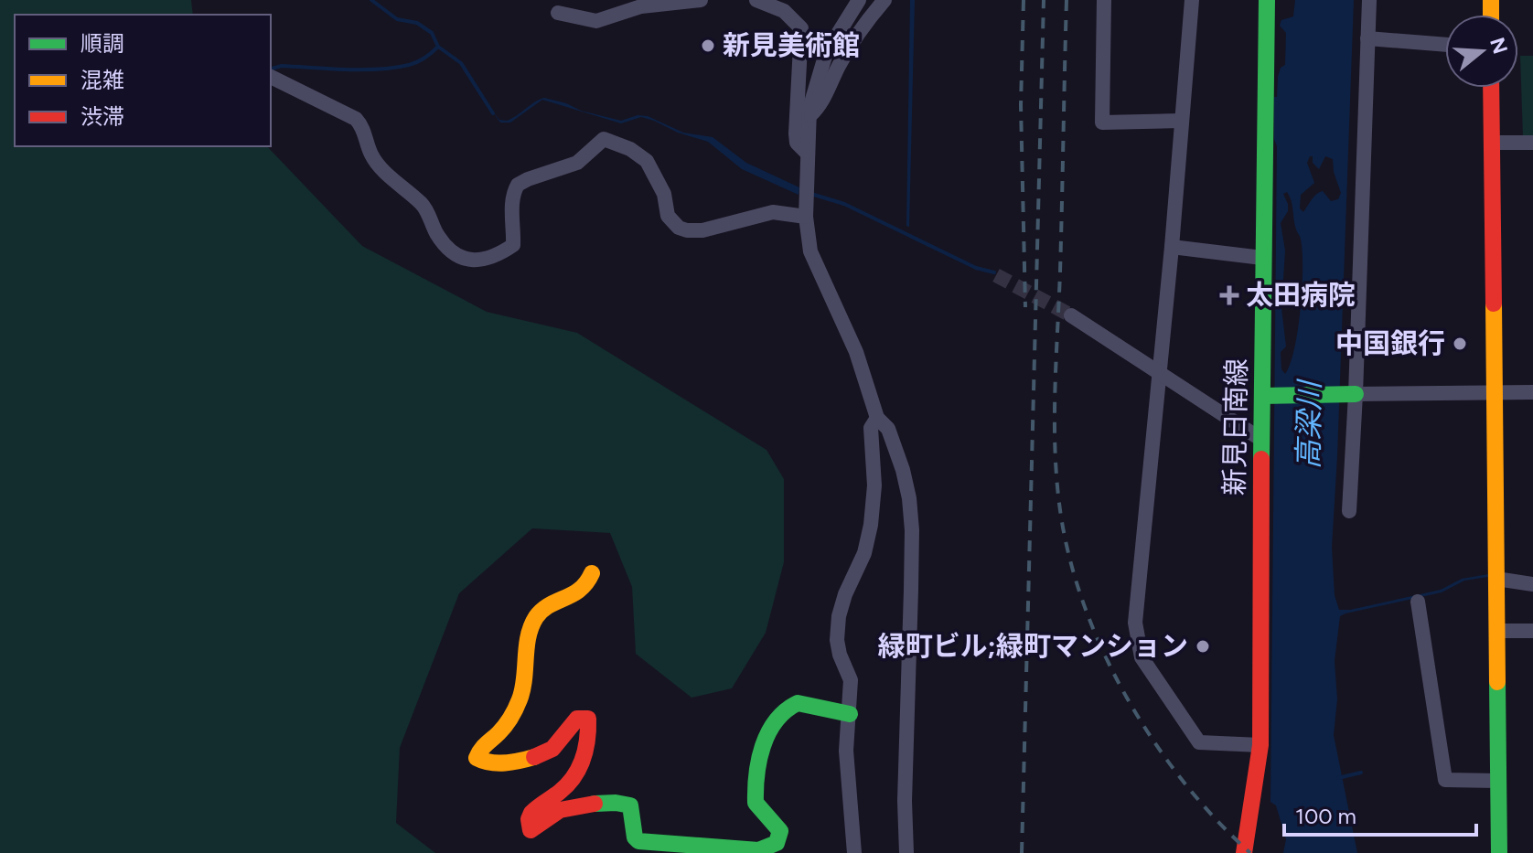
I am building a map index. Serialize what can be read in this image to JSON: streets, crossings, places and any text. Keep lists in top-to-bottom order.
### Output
{
  "streets": {
    "street": ["新見日南線"]
  },
  "water": ["高梁川"],
  "places": {
    "other": ["新見美術館", "中国銀行", "緑町ビル;緑町マンション"],
    "health": ["太田病院"]
  },
  "legend": ["順調", "混雑", "渋滞"],
  "scale_bar": "100 m",
  "north": "right"
}
